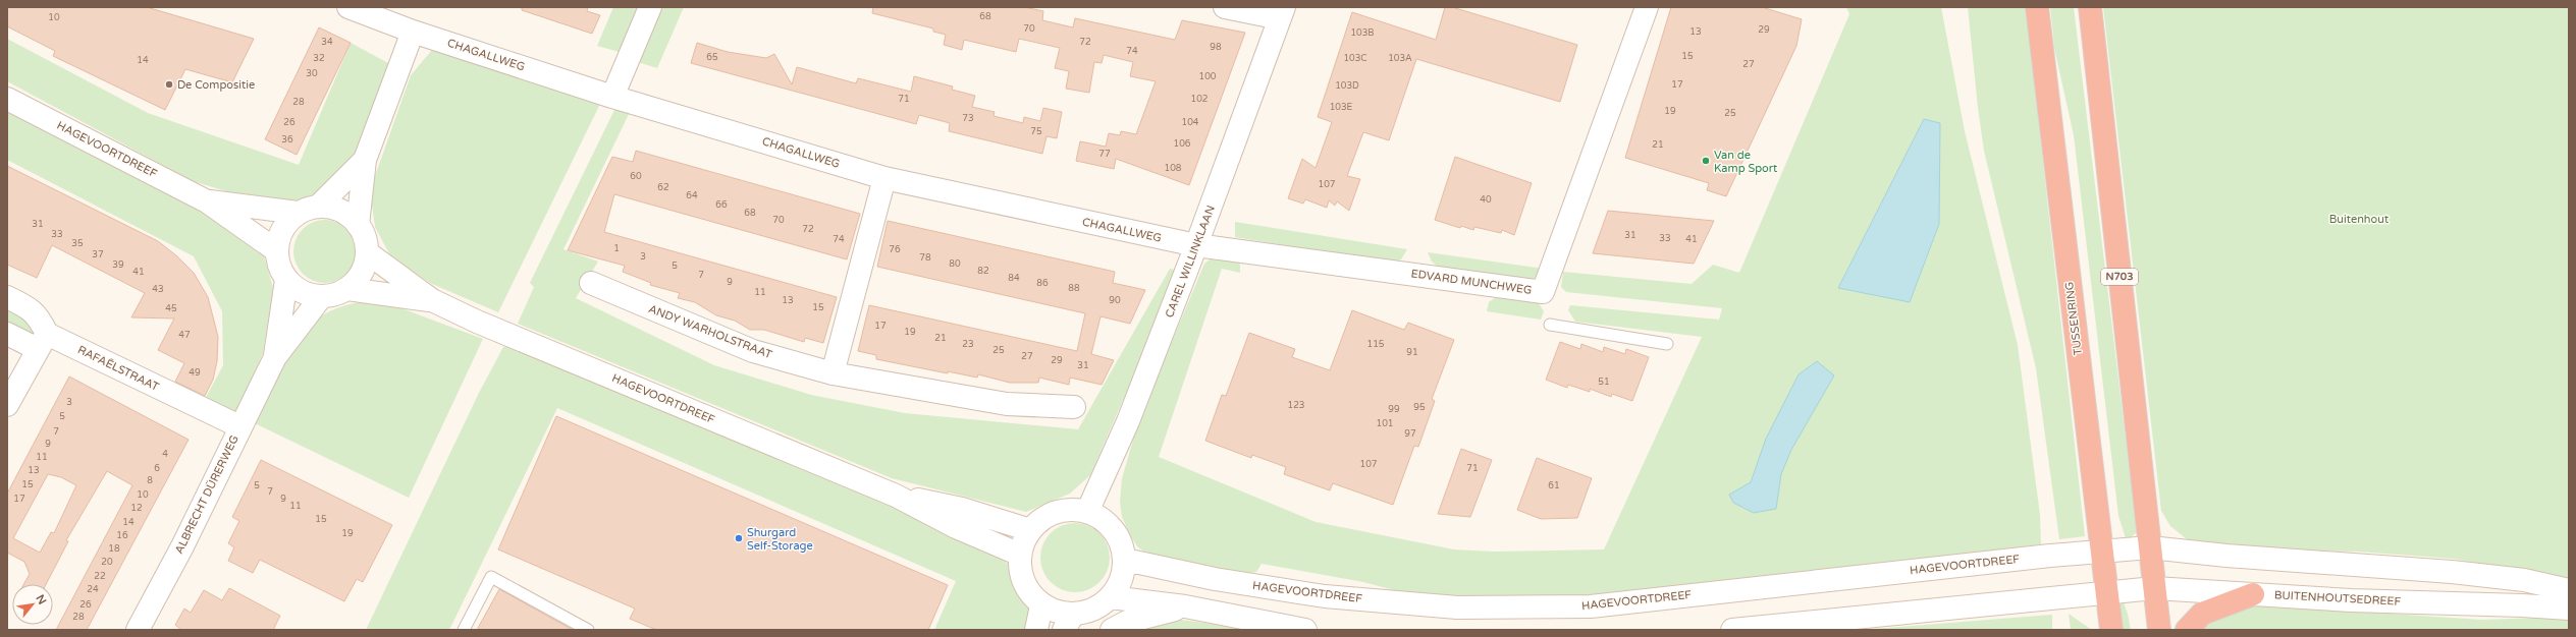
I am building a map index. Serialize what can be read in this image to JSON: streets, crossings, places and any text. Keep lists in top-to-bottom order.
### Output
{
  "streets": {
    "highway": ["N703", "TUSSENRING"],
    "main road": [
      "CHAGALLWEG",
      "HAGEVOORTDREEF",
      "CAREL WILLINKLAAN",
      "EDVARD MUNCHWEG",
      "ANDY WARHOLSTRAAT",
      "RAFAËLSTRAAT",
      "ALBRECHT DÜRERWEG",
      "BUITENHOUTSEDREEF"
    ]
  },
  "crossings": [
    ["CHAGALLWEG", "CAREL WILLINKLAAN"],
    ["CHAGALLWEG", "EDVARD MUNCHWEG"],
    ["HAGEVOORTDREEF", "CAREL WILLINKLAAN"],
    ["HAGEVOORTDREEF", "N703"],
    ["HAGEVOORTDREEF", "TUSSENRING"],
    ["HAGEVOORTDREEF", "ALBRECHT DÜRERWEG"],
    ["CAREL WILLINKLAAN", "EDVARD MUNCHWEG"],
    ["N703", "BUITENHOUTSEDREEF"],
    ["TUSSENRING", "BUITENHOUTSEDREEF"],
    ["RAFAËLSTRAAT", "ALBRECHT DÜRERWEG"]
  ],
  "parks": ["Buitenhout"],
  "places": ["De Compositie", "Van de Kamp Sport", "Shurgard Self-Storage"],
  "house_numbers": [
    "68",
    "10",
    "70",
    "29",
    "13",
    "103B",
    "34",
    "72",
    "98",
    "74",
    "15",
    "65",
    "32",
    "103C",
    "103A",
    "14",
    "27",
    "30",
    "100",
    "17",
    "103D",
    "71",
    "102",
    "28",
    "103E",
    "19",
    "25",
    "73",
    "26",
    "104",
    "75",
    "36",
    "106",
    "21",
    "77",
    "108",
    "60",
    "107",
    "62",
    "64",
    "40",
    "66",
    "68",
    "70",
    "31",
    "72",
    "33",
    "31",
    "33",
    "74",
    "41",
    "35",
    "1",
    "76",
    "37",
    "3",
    "78",
    "80",
    "39",
    "5",
    "82",
    "41",
    "7",
    "84",
    "9",
    "86",
    "88",
    "43",
    "11",
    "13",
    "90",
    "15",
    "45",
    "17",
    "19",
    "47",
    "21",
    "23",
    "115",
    "25",
    "91",
    "27",
    "29",
    "31",
    "49",
    "51",
    "3",
    "123",
    "95",
    "99",
    "5",
    "101",
    "7",
    "97",
    "9",
    "4",
    "11",
    "107",
    "6",
    "71",
    "13",
    "8",
    "15",
    "5",
    "61",
    "7",
    "10",
    "17",
    "9",
    "11",
    "12",
    "15",
    "14",
    "19",
    "16",
    "18",
    "20",
    "22",
    "24",
    "26",
    "28"
  ],
  "north": "top right"
}
